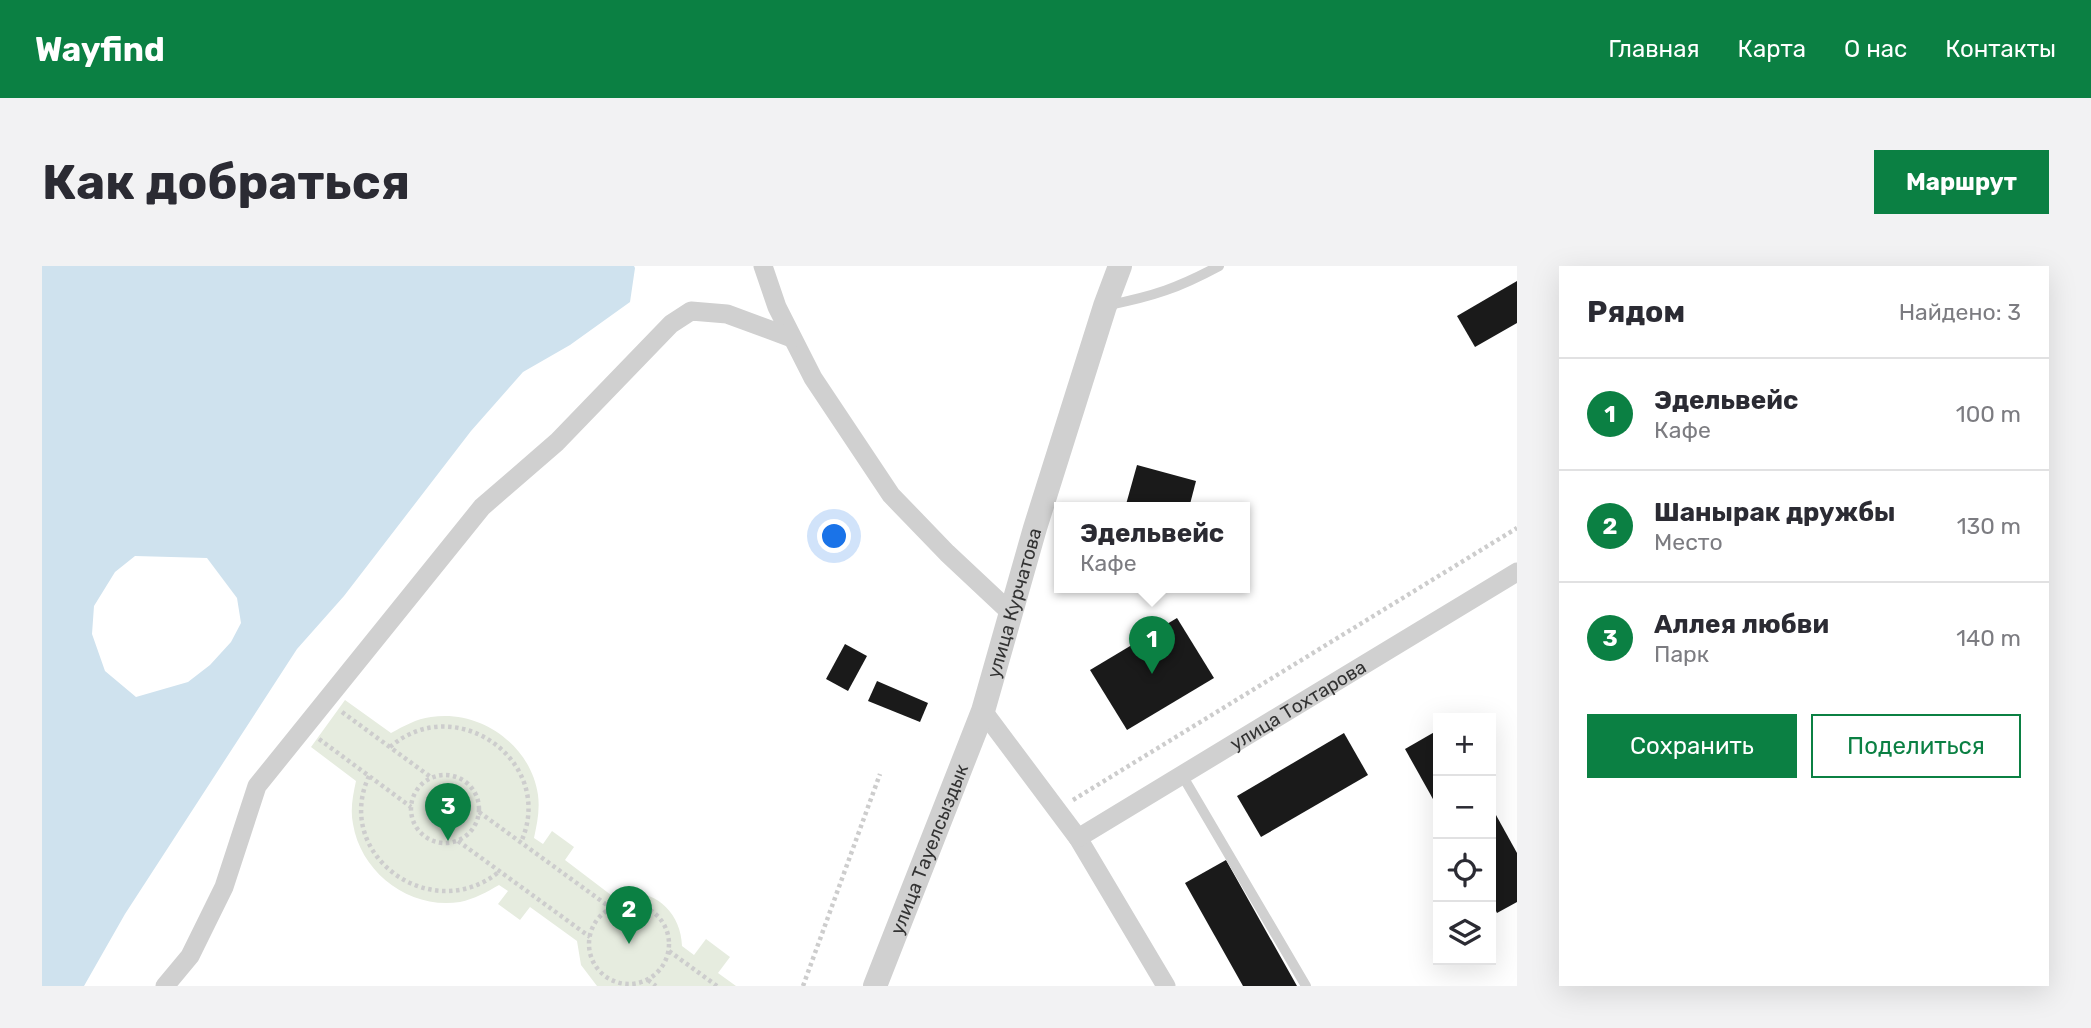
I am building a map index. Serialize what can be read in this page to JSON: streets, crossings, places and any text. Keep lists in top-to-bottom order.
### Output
{
  "streets": {
    "street": ["улица Курчатова", "улица Тохтарова", "улица Тауелсыздык"]
  },
  "crossings": [
    ["улица Курчатова", "улица Тауелсыздык"]
  ],
  "page": {
    "header": "Wayfind",
    "nav": [
      "Главная",
      "Карта",
      "О нас",
      "Контакты"
    ],
    "buttons": [
      "Маршрут",
      ["Сохранить", "Поделиться"]
    ],
    "title": "Как добраться",
    "heading": ["Рядом", "Найдено: 3"],
    "list": [
      {
        "mark": "1",
        "name": "Эдельвейс",
        "note": "Кафе",
        "value": "100 m"
      },
      {
        "mark": "2",
        "name": "Шанырак дружбы",
        "note": "Место",
        "value": "130 m"
      },
      {
        "mark": "3",
        "name": "Аллея любви",
        "note": "Парк",
        "value": "140 m"
      }
    ],
    "popup": ["Эдельвейс", "Кафе"],
    "pins": ["1", "3", "2"],
    "map_buttons": ["+", "−"]
  }
}
